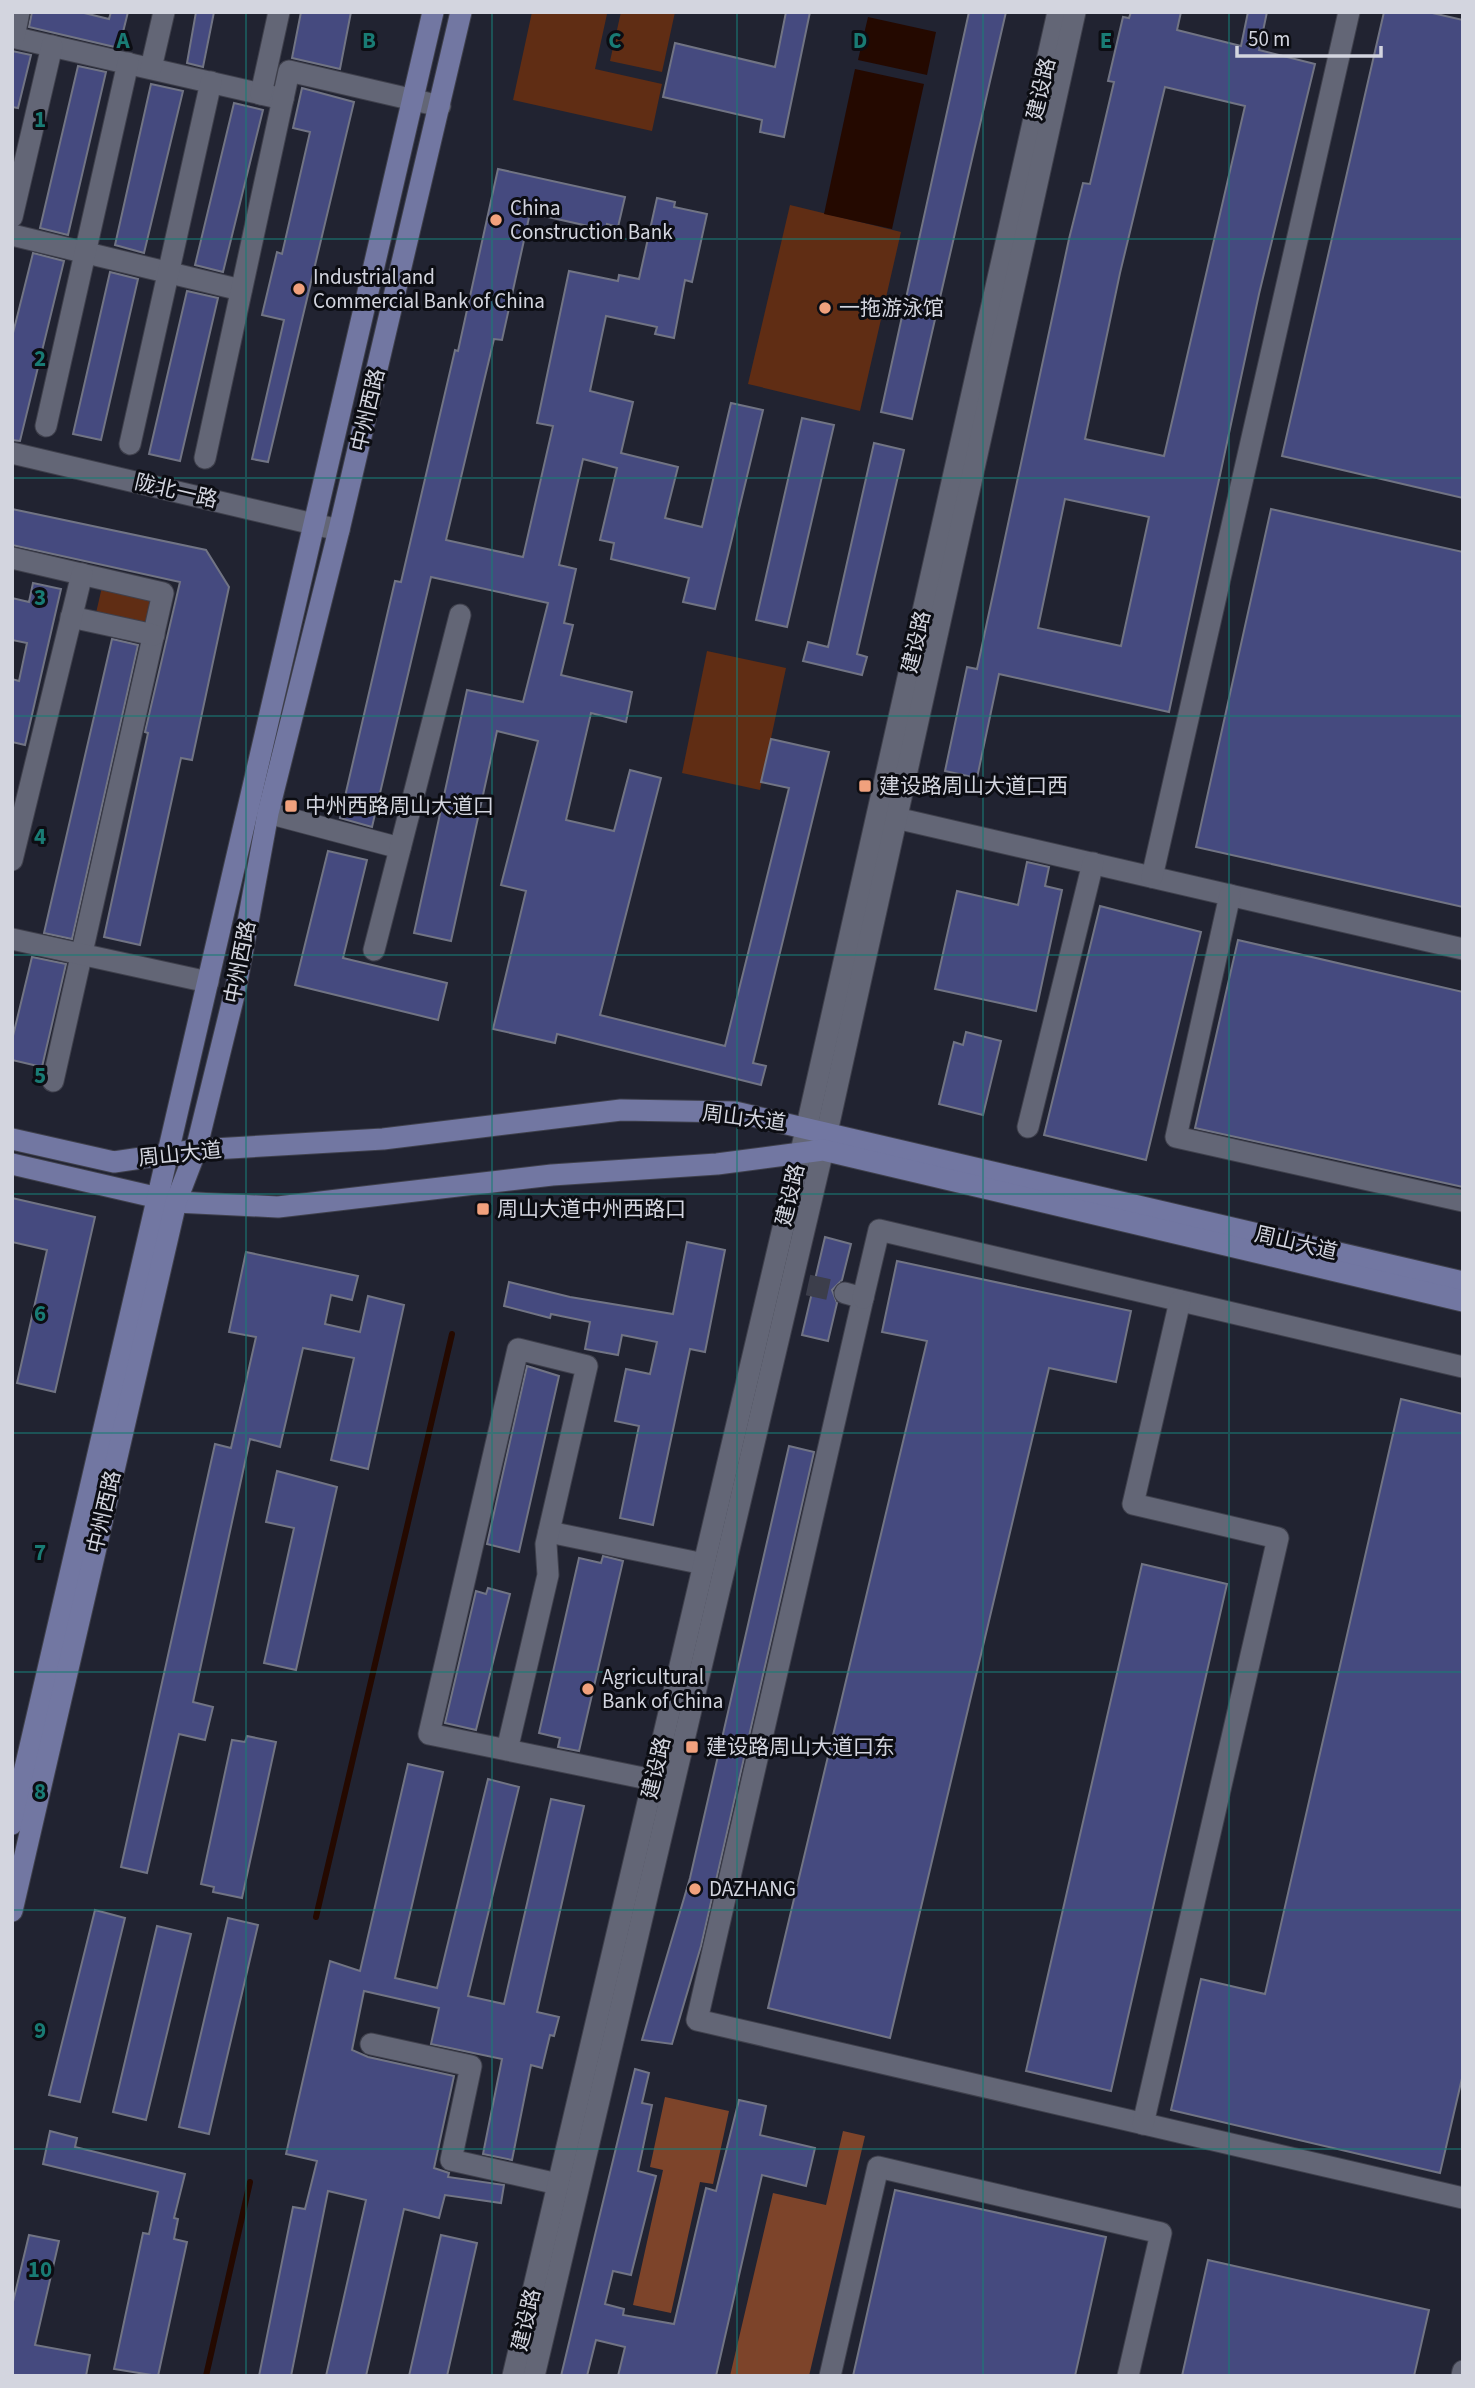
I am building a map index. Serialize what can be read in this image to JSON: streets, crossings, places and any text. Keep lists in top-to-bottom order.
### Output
{
  "streets": {
    "main road": ["中州西路", "周山大道"],
    "street": ["建设路", "陇北一路"]
  },
  "crossings": [
    ["建设路", "周山大道"],
    ["中州西路", "陇北一路"],
    ["中州西路", "周山大道"]
  ],
  "places": {
    "other": [
      "China Construction Bank",
      "Industrial and Commercial Bank of China",
      "一拖游泳馆",
      "Agricultural Bank of China",
      "DAZHANG"
    ],
    "transit": [
      "建设路周山大道口西",
      "中州西路周山大道口",
      "周山大道中州西路口",
      "建设路周山大道口东"
    ]
  },
  "scale_bar": "50 m",
  "grid": {
    "columns": [
      "A",
      "B",
      "C",
      "D",
      "E"
    ],
    "rows": [
      "1",
      "2",
      "3",
      "4",
      "5",
      "6",
      "7",
      "8",
      "9",
      "10"
    ]
  }
}
